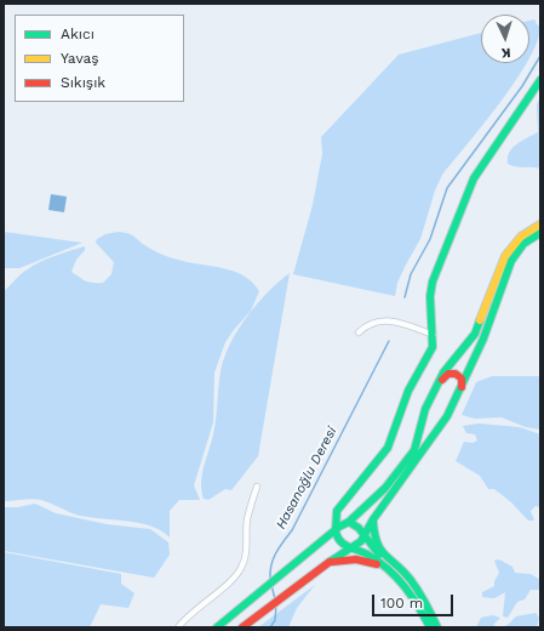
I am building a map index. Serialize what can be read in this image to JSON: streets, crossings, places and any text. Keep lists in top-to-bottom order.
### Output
{
  "water": ["Hasanoğlu Deresi"],
  "legend": ["Akıcı", "Yavaş", "Sıkışık"],
  "scale_bar": "100 m",
  "north": "bottom"
}
